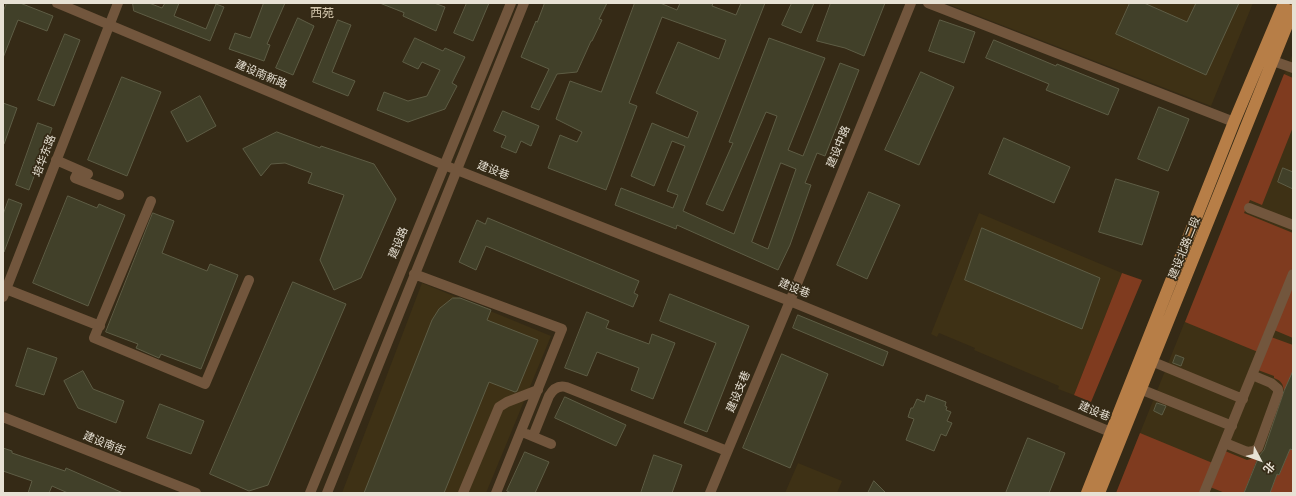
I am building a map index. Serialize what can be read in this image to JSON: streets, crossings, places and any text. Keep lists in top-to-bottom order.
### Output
{
  "streets": {
    "main road": ["建设北路二段"],
    "street": [
      "建设南新路",
      "建设中路",
      "培华东路",
      "建设巷",
      "建设路",
      "建设支巷",
      "建设南街"
    ]
  },
  "crossings": [
    ["建设南新路", "培华东路"],
    ["建设南新路", "建设巷"],
    ["建设南新路", "建设路"],
    ["建设中路", "建设巷"],
    ["建设中路", "建设支巷"],
    ["建设巷", "建设北路二段"],
    ["建设巷", "建设支巷"]
  ],
  "districts": ["西苑"],
  "north": "bottom right"
}
